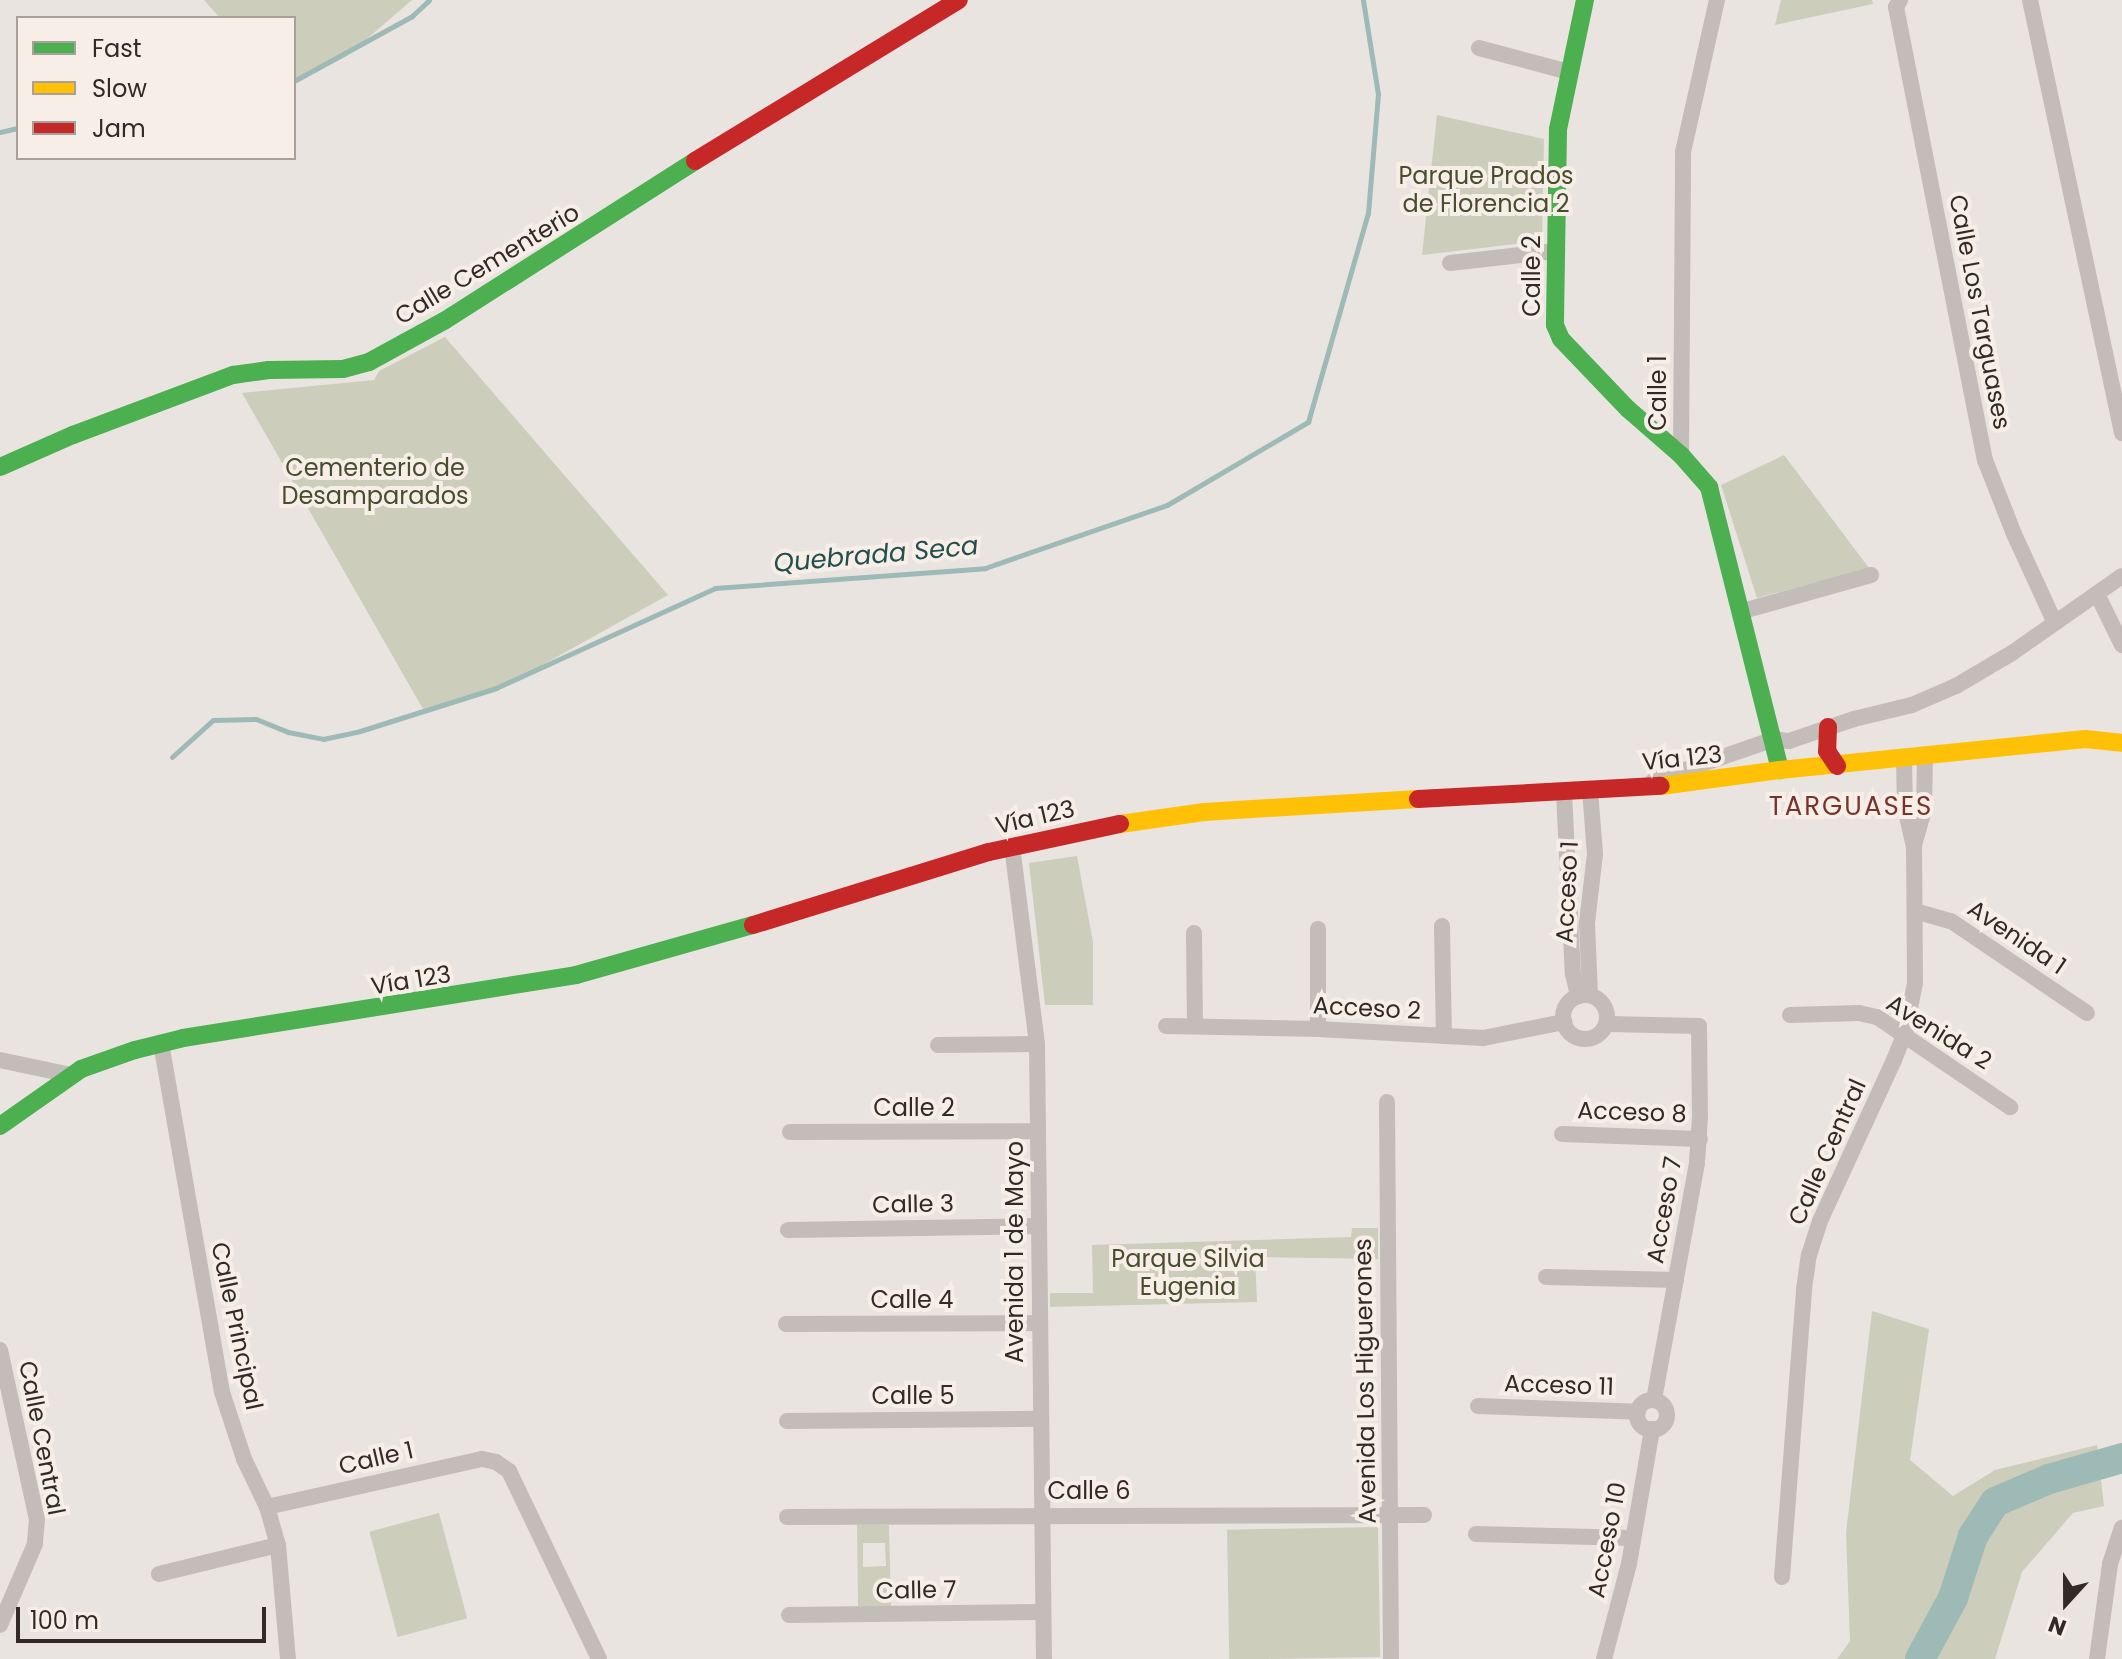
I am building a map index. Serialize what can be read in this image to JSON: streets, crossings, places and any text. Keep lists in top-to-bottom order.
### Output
{
  "streets": {
    "main road": [
      "Calle Cementerio",
      "Calle 2",
      "Calle 1",
      "Vía 123"
    ],
    "street": [
      "Calle Los Targuases",
      "Acceso 1",
      "Avenida 1",
      "Acceso 2",
      "Avenida 2",
      "Acceso 8",
      "Calle Central",
      "Calle 3",
      "Acceso 7",
      "Avenida 1 de Mayo",
      "Calle 4",
      "Calle Principal",
      "Avenida Los Higuerones",
      "Acceso 11",
      "Calle 5",
      "Calle 6",
      "Acceso 10",
      "Calle 7"
    ]
  },
  "crossings": [
    ["Calle 2", "Calle 1"],
    ["Calle 2", "Avenida 1 de Mayo"],
    ["Calle 1", "Vía 123"],
    ["Calle 1", "Calle Principal"],
    ["Vía 123", "Acceso 1"],
    ["Vía 123", "Calle Central"],
    ["Vía 123", "Avenida 1 de Mayo"],
    ["Vía 123", "Calle Principal"],
    ["Acceso 1", "Acceso 2"],
    ["Acceso 1", "Acceso 7"],
    ["Avenida 1", "Calle Central"],
    ["Acceso 2", "Acceso 7"],
    ["Avenida 2", "Calle Central"],
    ["Acceso 8", "Acceso 7"],
    ["Calle 3", "Avenida 1 de Mayo"],
    ["Acceso 7", "Acceso 11"],
    ["Acceso 7", "Acceso 10"],
    ["Avenida 1 de Mayo", "Calle 4"],
    ["Avenida 1 de Mayo", "Calle 5"],
    ["Avenida 1 de Mayo", "Calle 6"],
    ["Avenida 1 de Mayo", "Calle 7"],
    ["Avenida Los Higuerones", "Calle 6"],
    ["Acceso 11", "Acceso 10"]
  ],
  "districts": ["TARGUASES"],
  "water": ["Quebrada Seca"],
  "parks": ["Parque Prados de Florencia 2", "Cementerio de Desamparados", "Parque Silvia Eugenia"],
  "legend": ["Fast", "Slow", "Jam"],
  "scale_bar": "100 m",
  "north": "bottom"
}
